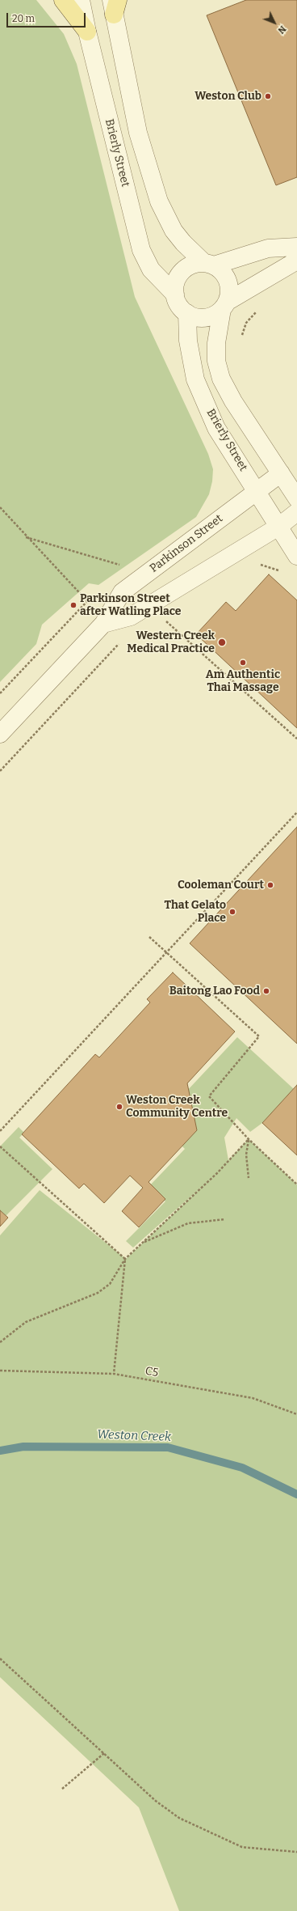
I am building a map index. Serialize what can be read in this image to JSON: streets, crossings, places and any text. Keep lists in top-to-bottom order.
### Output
{
  "streets": {
    "street": ["Brierly Street", "Parkinson Street"],
    "path": ["C5"]
  },
  "crossings": [
    ["Brierly Street", "Parkinson Street"]
  ],
  "water": ["Weston Creek"],
  "places": [
    "Weston Club",
    "Parkinson Street after Watling Place",
    "Western Creek Medical Practice",
    "Am Authentic Thai Massage",
    "Cooleman Court",
    "That Gelato Place",
    "Baitong Lao Food",
    "Weston Creek Community Centre"
  ],
  "scale_bar": "20 m",
  "north": "bottom right"
}
